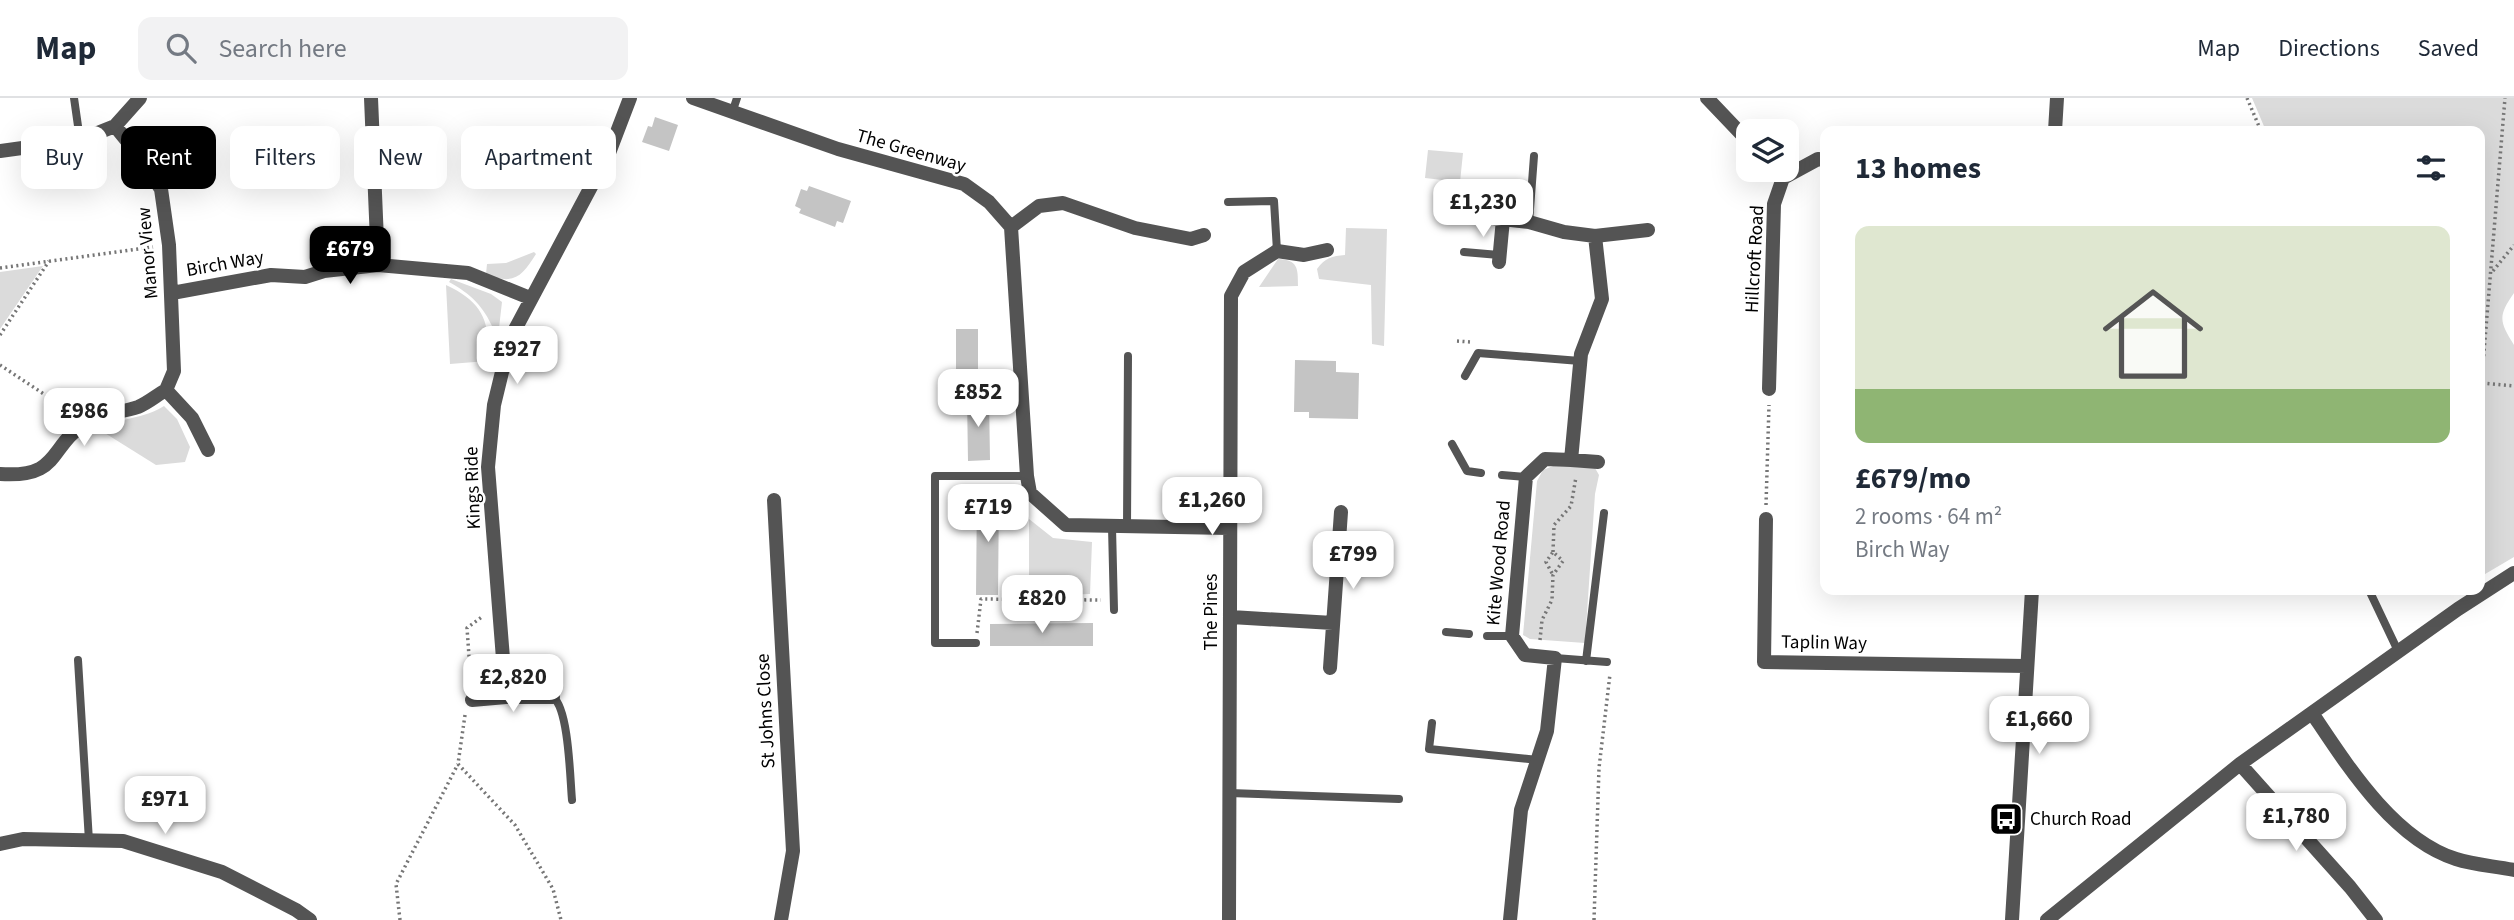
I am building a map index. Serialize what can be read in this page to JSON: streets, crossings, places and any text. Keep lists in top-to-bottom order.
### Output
{
  "streets": {
    "street": [
      "The Greenway",
      "Manor View",
      "Hillcroft Road",
      "Birch Way",
      "Kings Ride",
      "Kite Wood Road",
      "The Pines",
      "Taplin Way",
      "St Johns Close"
    ]
  },
  "crossings": [
    ["Manor View", "Birch Way"],
    ["Birch Way", "Kings Ride"]
  ],
  "places": {
    "bus stop": ["Church Road"]
  },
  "page": {
    "header": "Map",
    "search": "Search here",
    "nav": ["Map", "Directions", "Saved"],
    "chip": [
      "Buy",
      "Rent",
      "Filters",
      "New",
      "Apartment"
    ],
    "heading": "13 homes",
    "price": [
      "£1,230",
      "£679",
      "£927",
      "£852",
      "£986",
      "£1,260",
      "£719",
      "£799",
      "£820",
      "£2,820",
      "£1,660",
      "£971",
      "£1,780"
    ],
    "list": [
      {
        "name": "£679/mo",
        "note": "2 rooms · 64 m² · Birch Way"
      }
    ]
  }
}
